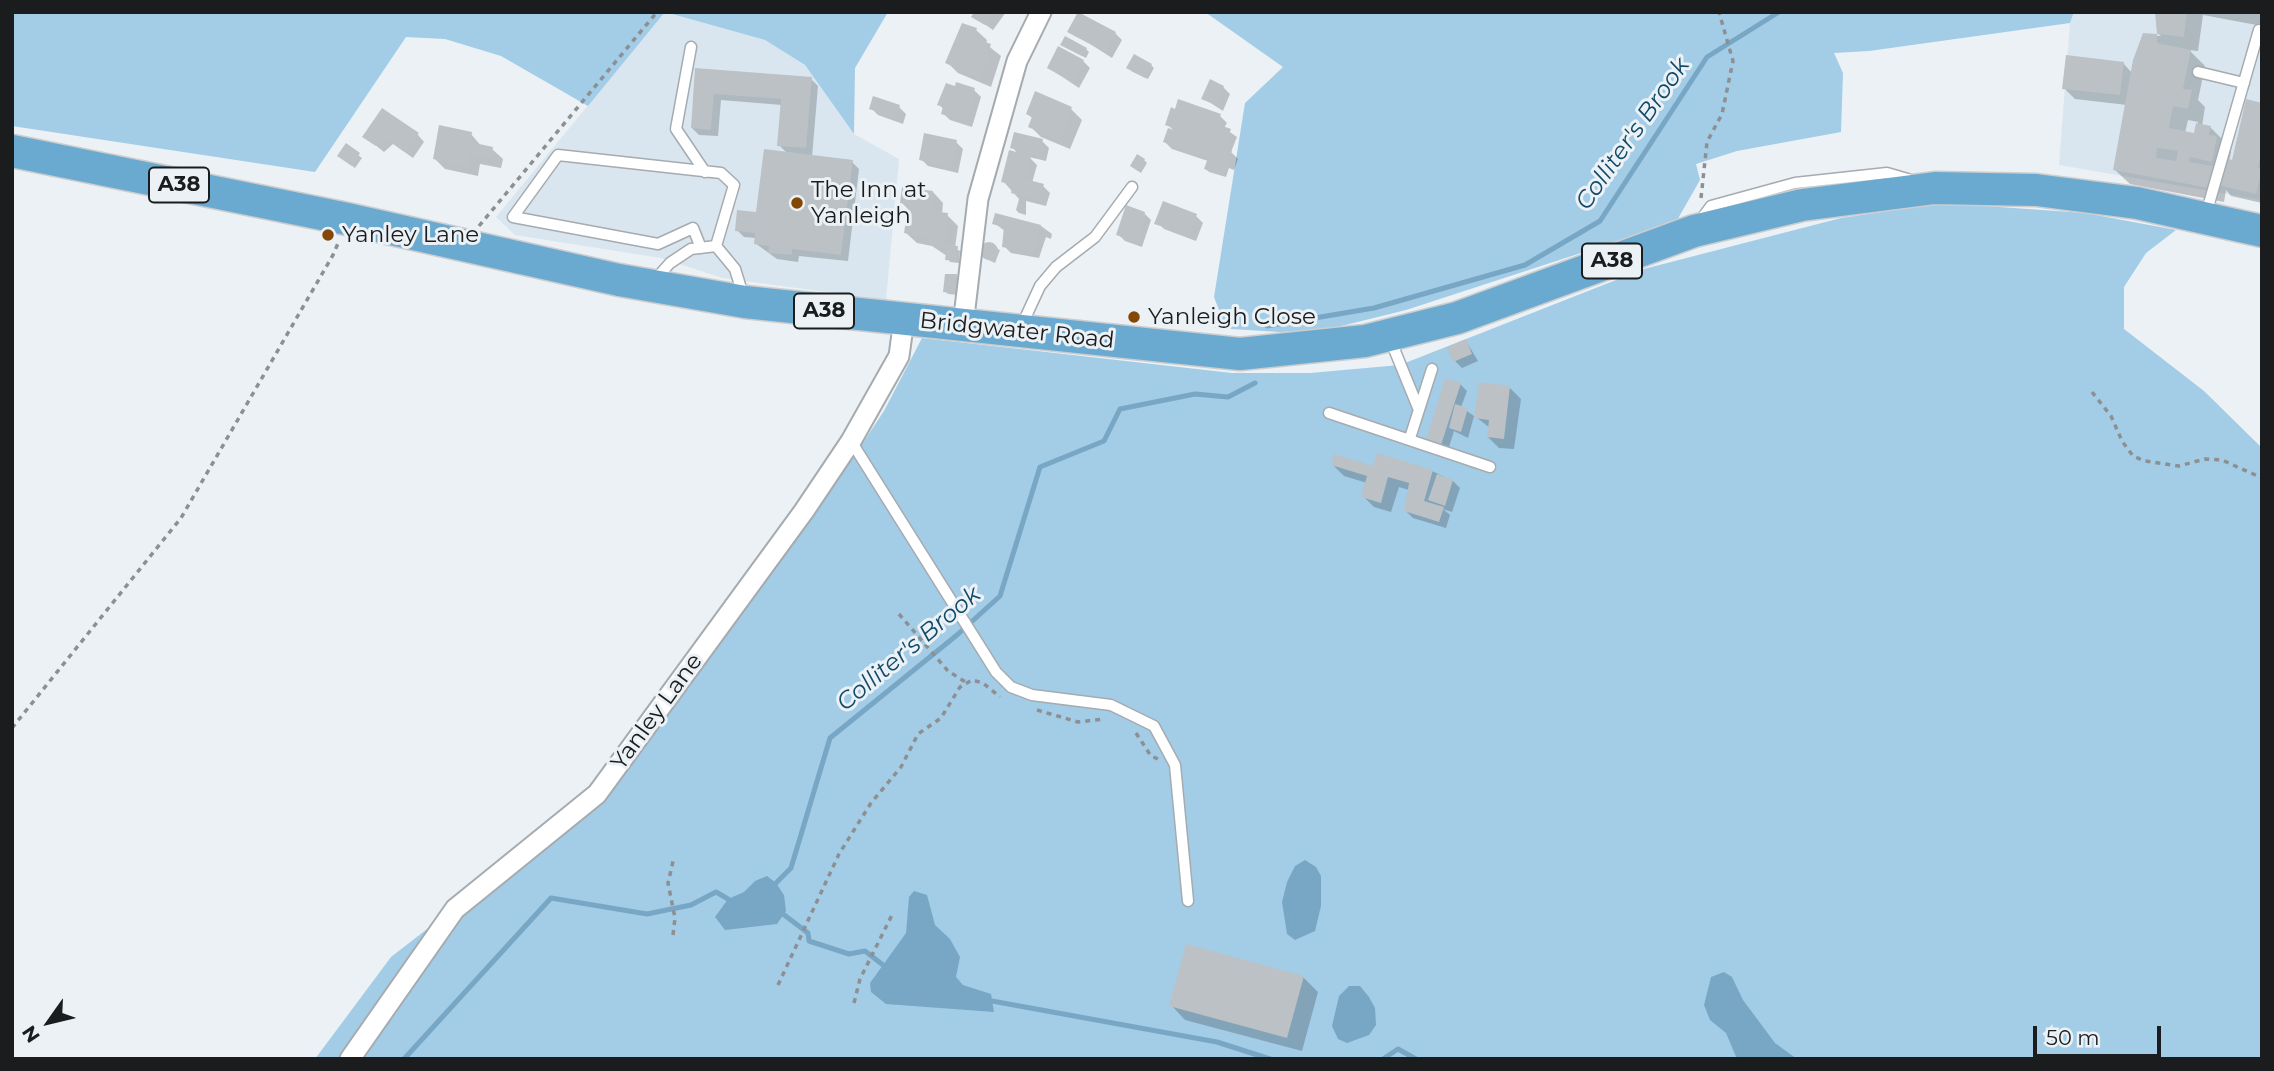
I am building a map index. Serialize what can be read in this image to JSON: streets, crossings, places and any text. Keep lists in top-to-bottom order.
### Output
{
  "streets": {
    "highway": ["A38", "Bridgwater Road"],
    "street": ["Yanley Lane"]
  },
  "crossings": [
    ["Bridgwater Road", "Yanley Lane"]
  ],
  "water": ["Colliter's Brook"],
  "places": ["The Inn at Yanleigh", "Yanley Lane", "Yanleigh Close"],
  "scale_bar": "50 m",
  "north": "bottom left"
}
